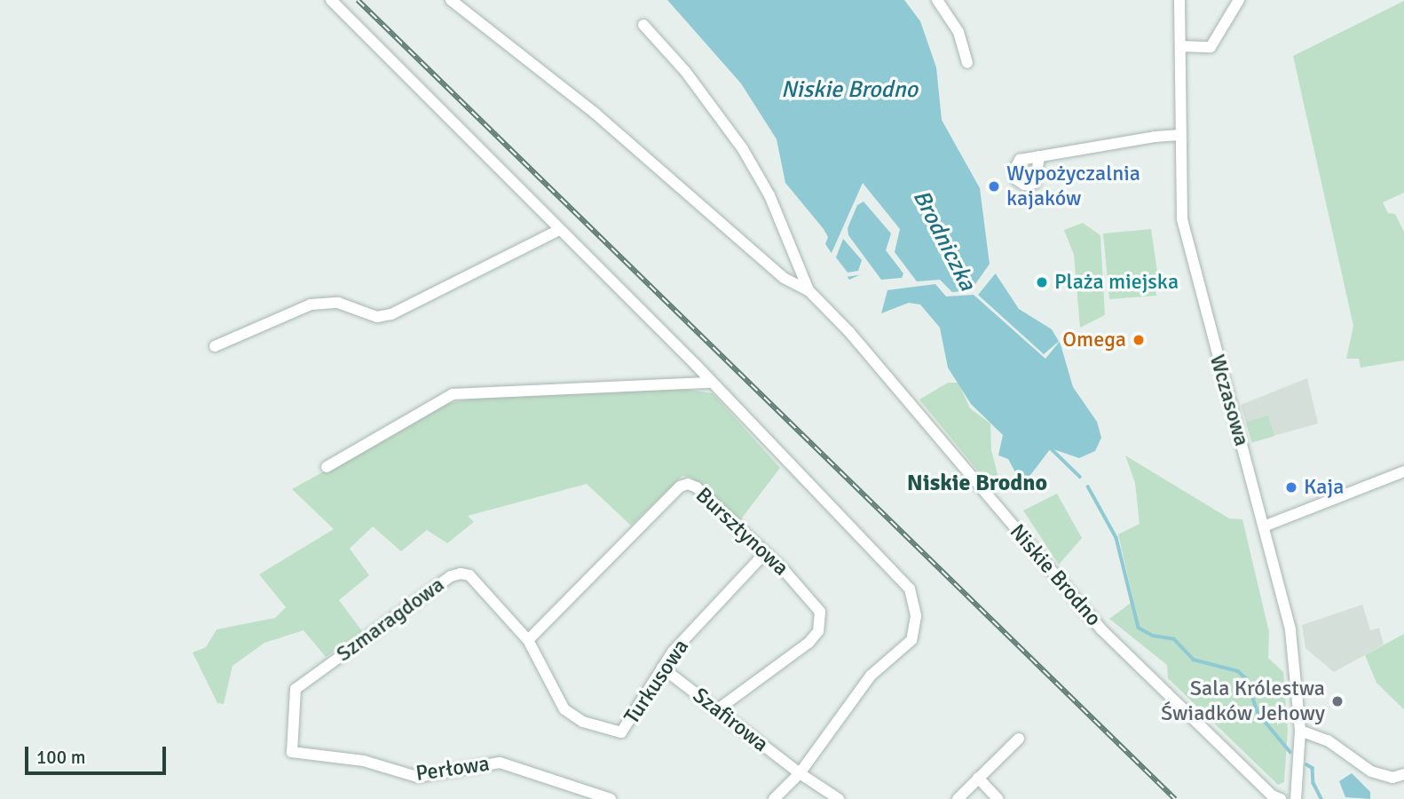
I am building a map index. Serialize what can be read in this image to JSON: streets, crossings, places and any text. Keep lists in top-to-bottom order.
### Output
{
  "streets": {
    "street": [
      "Wczasowa",
      "Bursztynowa",
      "Niskie Brodno",
      "Szmaragdowa",
      "Turkusowa",
      "Szafirowa",
      "Perłowa"
    ]
  },
  "crossings": [
    ["Bursztynowa", "Szmaragdowa"],
    ["Bursztynowa", "Turkusowa"],
    ["Bursztynowa", "Szafirowa"],
    ["Szmaragdowa", "Turkusowa"],
    ["Szmaragdowa", "Perłowa"],
    ["Turkusowa", "Szafirowa"]
  ],
  "districts": ["Niskie Brodno"],
  "water": ["Niskie Brodno", "Brodniczka"],
  "places": [
    "Wypożyczalnia kajaków",
    "Plaża miejska",
    "Omega",
    "Kaja",
    "Sala Królestwa Świadków Jehowy"
  ],
  "scale_bar": "100 m"
}
